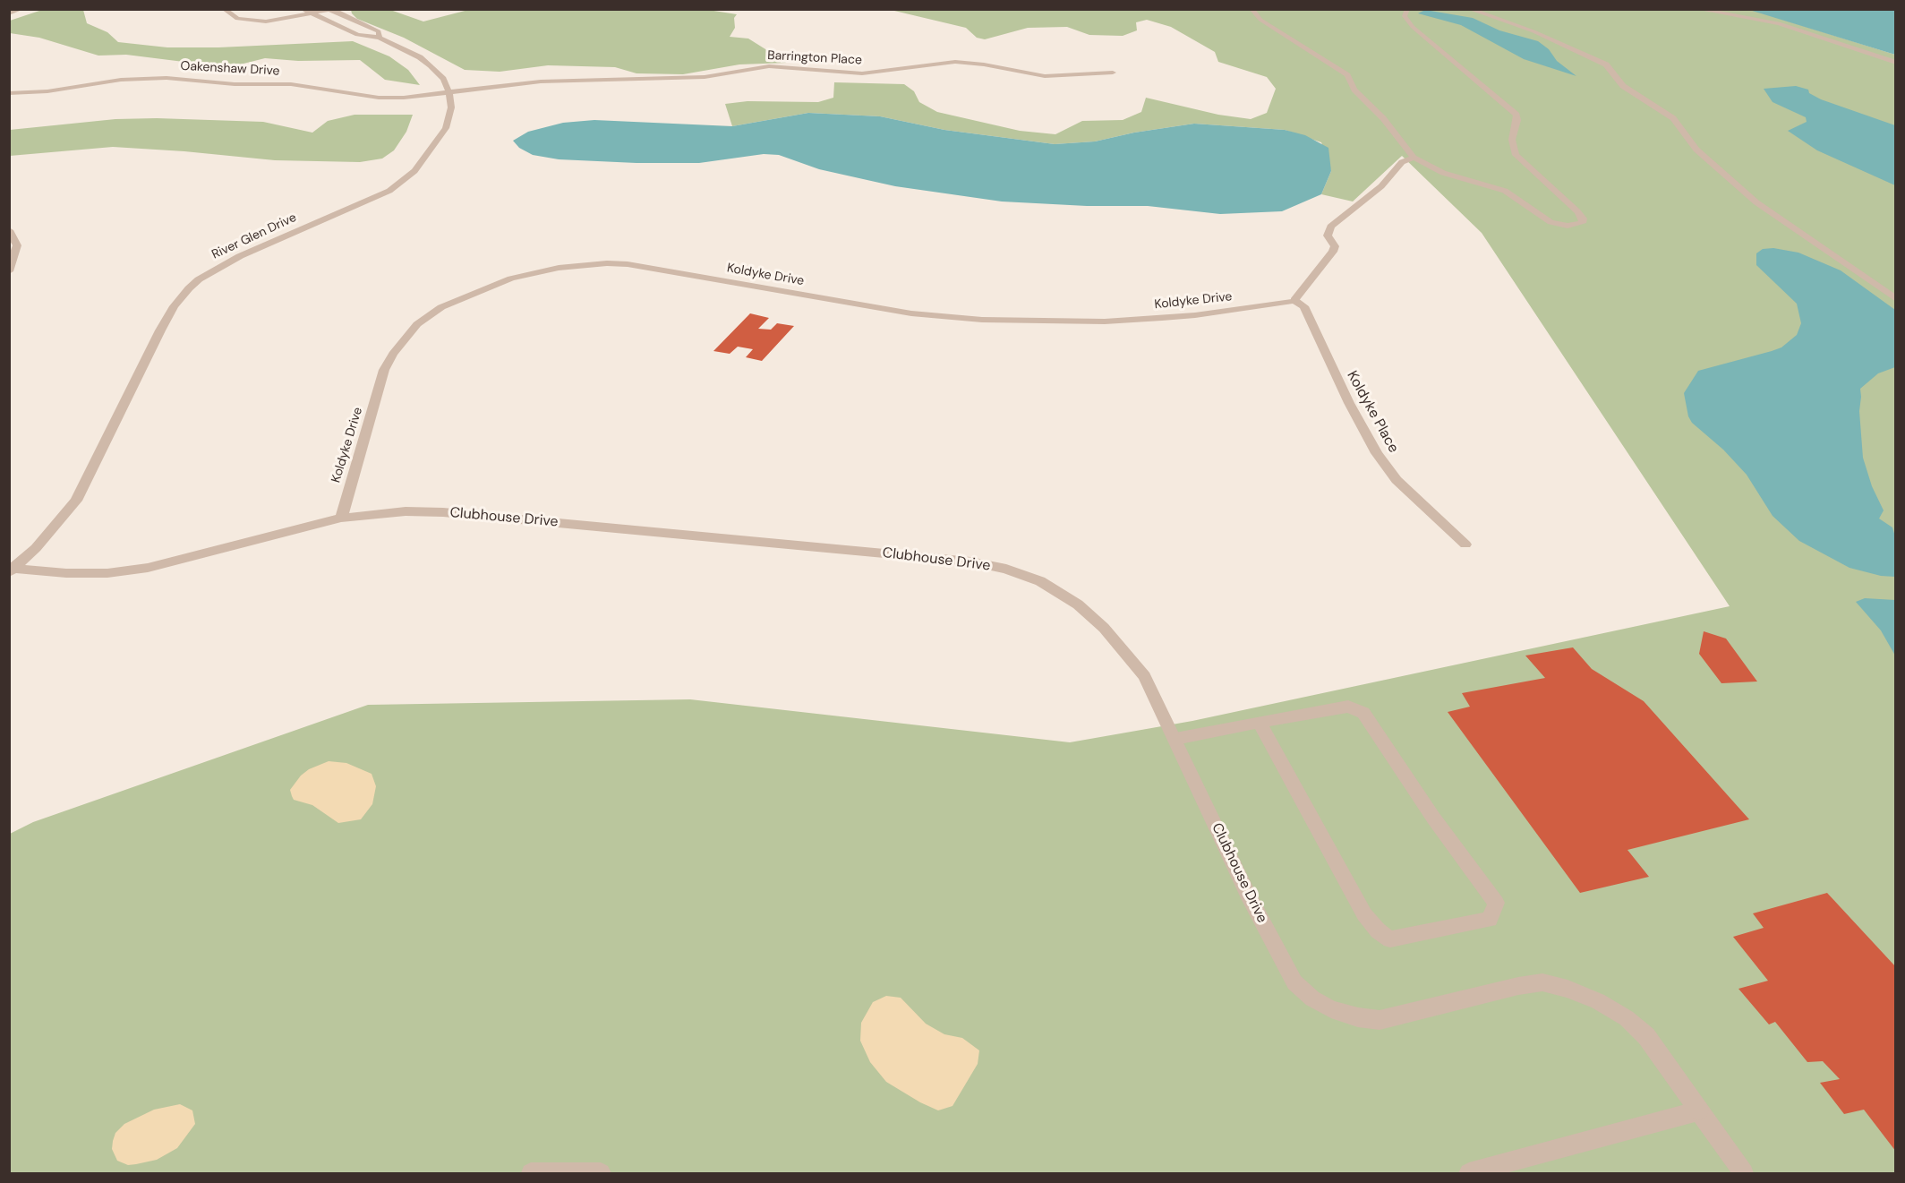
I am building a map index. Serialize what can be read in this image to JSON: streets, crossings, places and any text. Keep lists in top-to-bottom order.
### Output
{
  "streets": {
    "street": [
      "Barrington Place",
      "Oakenshaw Drive",
      "River Glen Drive",
      "Koldyke Drive",
      "Koldyke Place",
      "Clubhouse Drive"
    ]
  },
  "crossings": [
    ["Barrington Place", "Oakenshaw Drive"],
    ["Barrington Place", "River Glen Drive"],
    ["Oakenshaw Drive", "River Glen Drive"],
    ["River Glen Drive", "Clubhouse Drive"],
    ["Koldyke Drive", "Koldyke Place"],
    ["Koldyke Drive", "Clubhouse Drive"]
  ]
}
